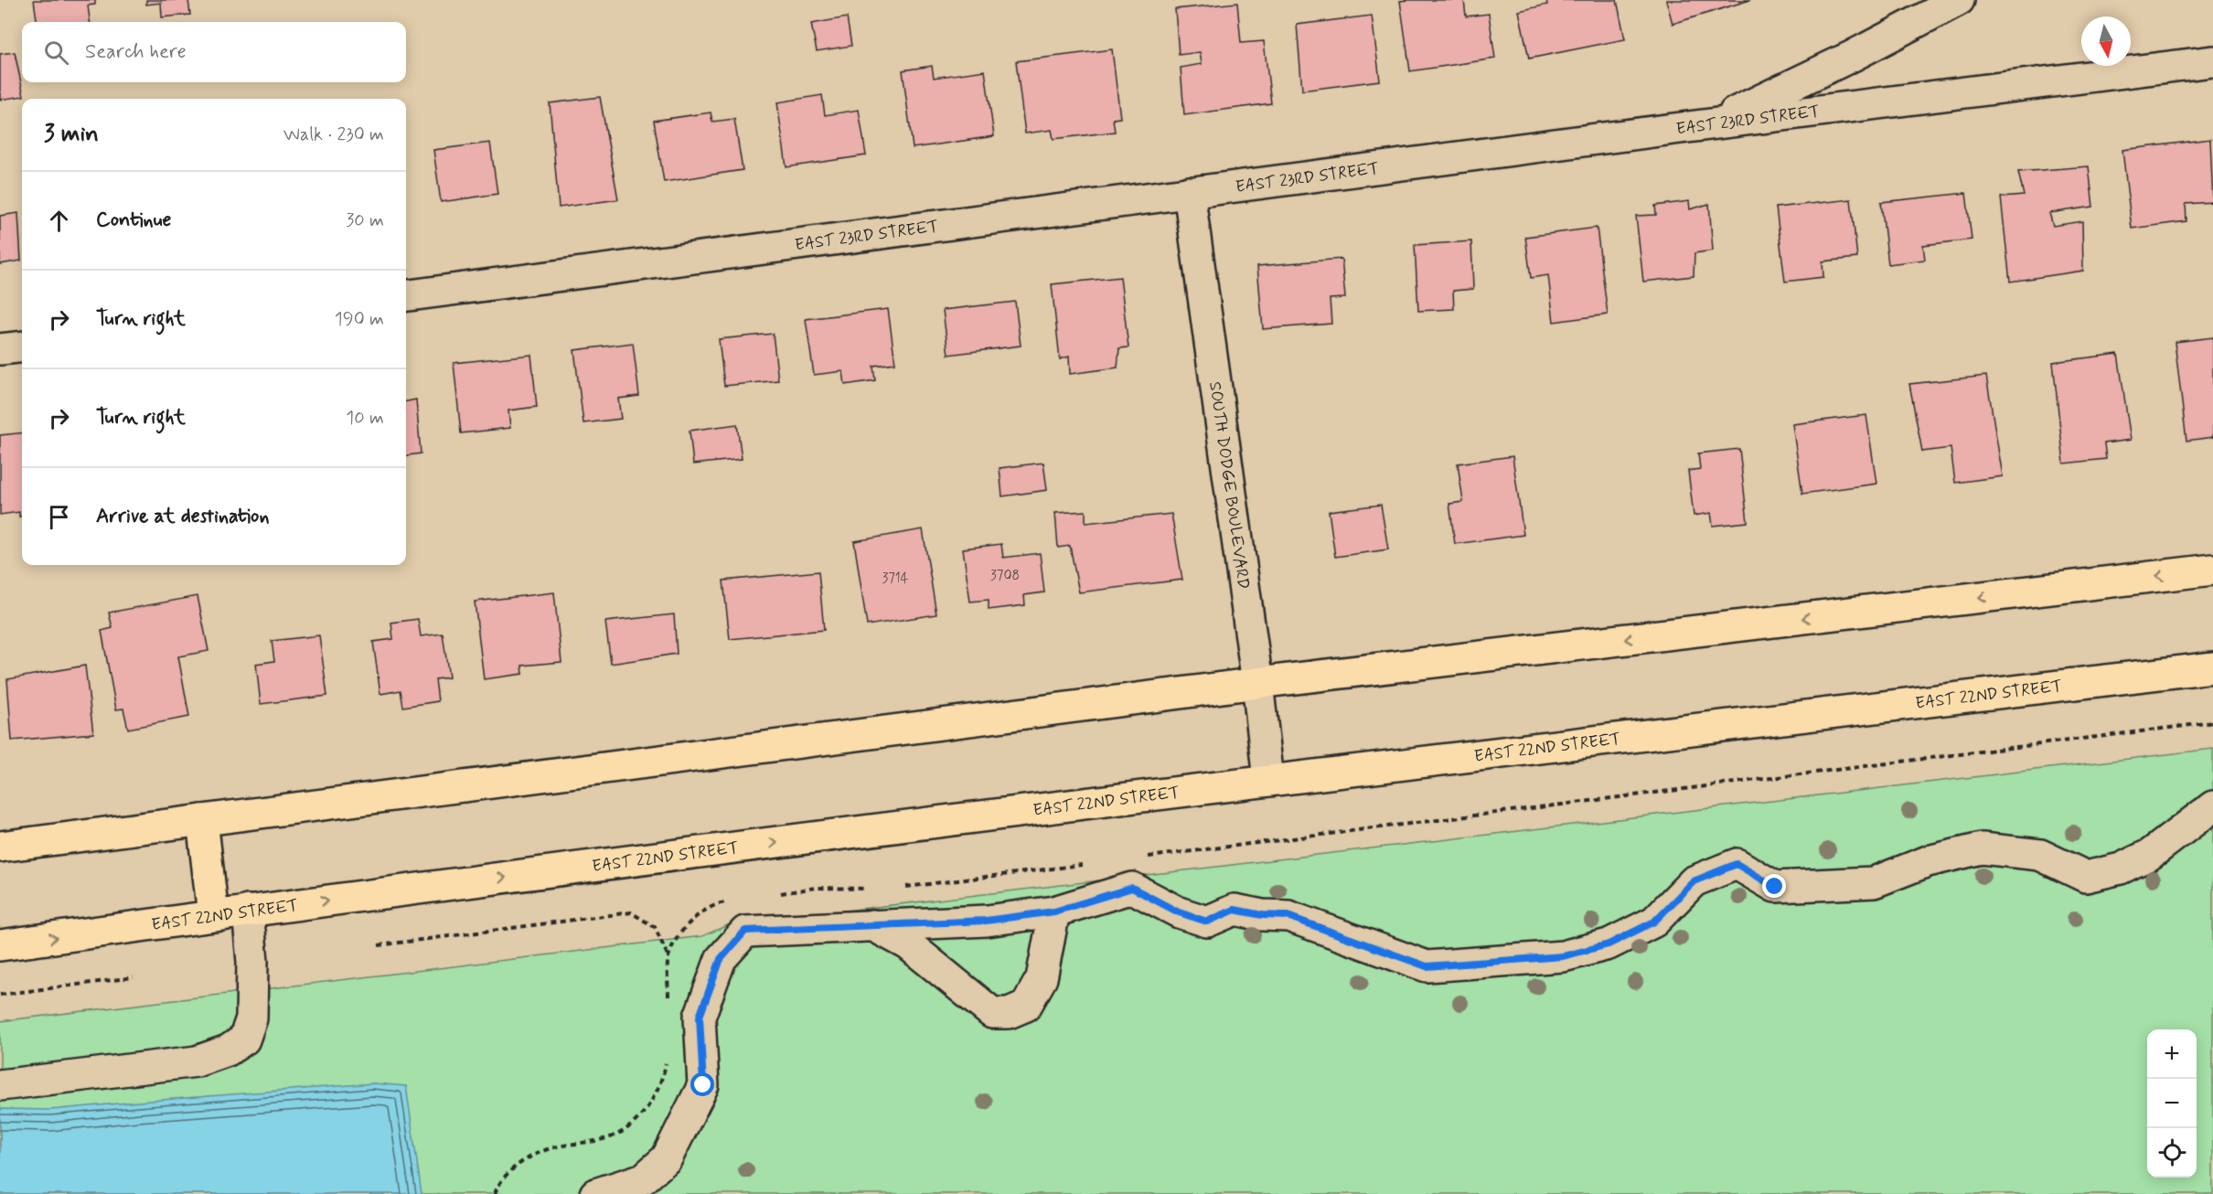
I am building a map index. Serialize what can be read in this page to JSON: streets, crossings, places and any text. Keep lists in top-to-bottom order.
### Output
{
  "streets": {
    "main road": ["EAST 22ND STREET"],
    "street": ["EAST 23RD STREET", "SOUTH DODGE BOULEVARD"]
  },
  "crossings": [
    ["EAST 23RD STREET", "SOUTH DODGE BOULEVARD"],
    ["SOUTH DODGE BOULEVARD", "EAST 22ND STREET"]
  ],
  "house_numbers": ["3708", "3714"],
  "north": "bottom",
  "page": {
    "search": "Search here",
    "heading": ["3 min", "Walk · 230 m"],
    "list": [
      ["Continue", "30 m"],
      ["Turn right", "190 m"],
      ["Turn right", "10 m"],
      "Arrive at destination"
    ],
    "map_buttons": ["+", "−"]
  }
}
